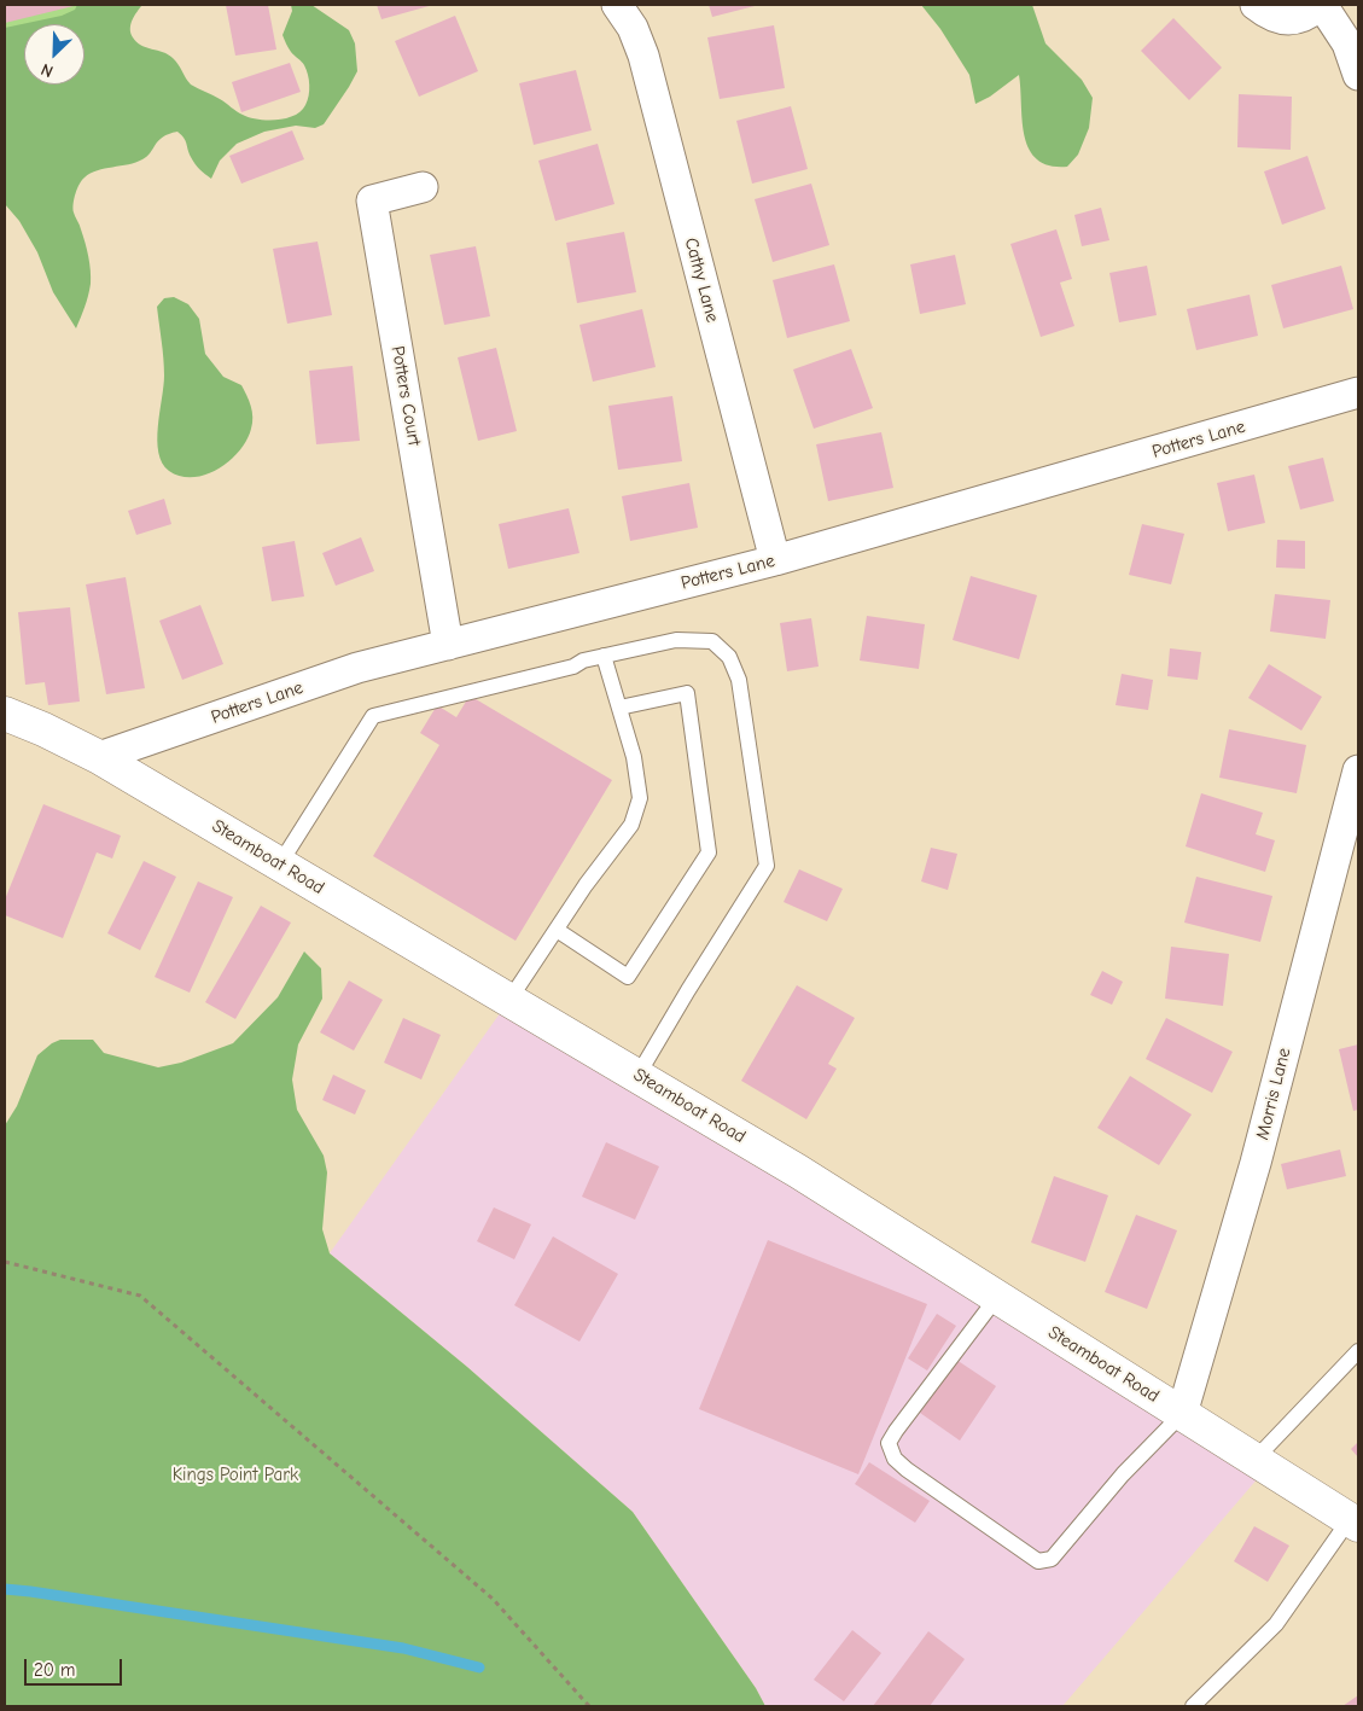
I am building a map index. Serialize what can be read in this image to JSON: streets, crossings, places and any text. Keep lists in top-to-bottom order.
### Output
{
  "streets": {
    "street": [
      "Cathy Lane",
      "Potters Court",
      "Potters Lane",
      "Steamboat Road",
      "Morris Lane"
    ]
  },
  "crossings": [
    ["Cathy Lane", "Potters Lane"],
    ["Potters Court", "Potters Lane"],
    ["Potters Lane", "Steamboat Road"],
    ["Steamboat Road", "Morris Lane"]
  ],
  "parks": ["Kings Point Park"],
  "scale_bar": "20 m",
  "north": "bottom left"
}
